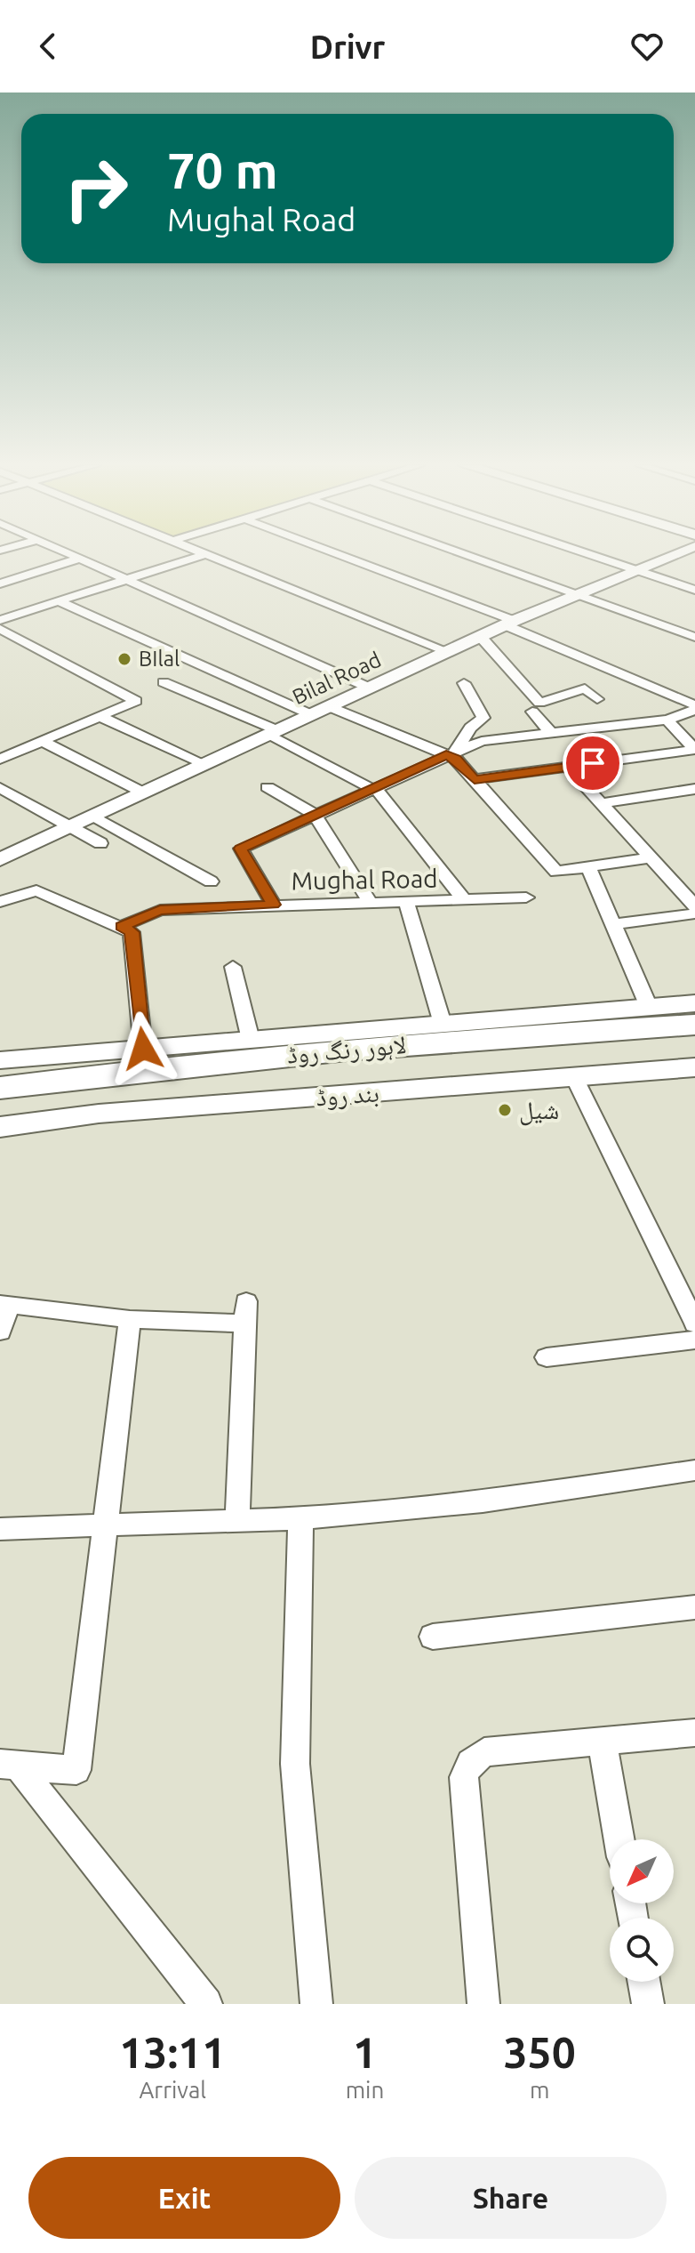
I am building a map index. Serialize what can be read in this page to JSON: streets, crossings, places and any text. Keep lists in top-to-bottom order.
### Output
{
  "streets": {
    "highway": ["لاہور رنگ روڈ"],
    "main road": ["بند روڈ"],
    "street": ["Bilal Road", "Mughal Road"]
  },
  "places": ["BIlal", "شیل"],
  "north": "bottom left",
  "page": {
    "header": "Drivr",
    "turn": ["70 m", "Mughal Road"],
    "eta": [
      "13:11",
      "Arrival",
      "1",
      "min",
      "350",
      "m"
    ],
    "buttons": ["Exit", "Share"]
  }
}
